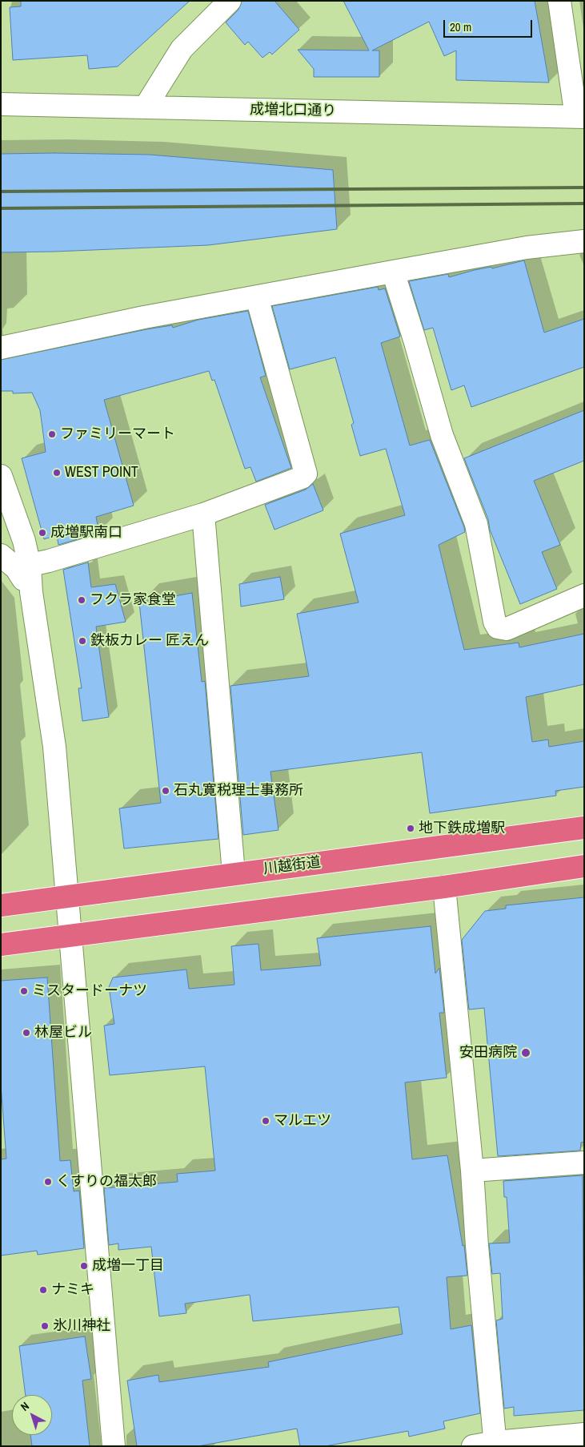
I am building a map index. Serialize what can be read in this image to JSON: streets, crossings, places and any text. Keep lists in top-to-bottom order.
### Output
{
  "streets": {
    "highway": ["川越街道"],
    "street": ["成増北口通り"]
  },
  "places": [
    "ファミリーマート",
    "WEST POINT",
    "成増駅南口",
    "フクラ家食堂",
    "鉄板カレー 匠えん",
    "石丸寛税理士事務所",
    "地下鉄成増駅",
    "ミスタードーナツ",
    "林屋ビル",
    "安田病院",
    "マルエツ",
    "くすりの福太郎",
    "成増一丁目",
    "ナミキ",
    "氷川神社"
  ],
  "scale_bar": "20 m",
  "north": "top left"
}
